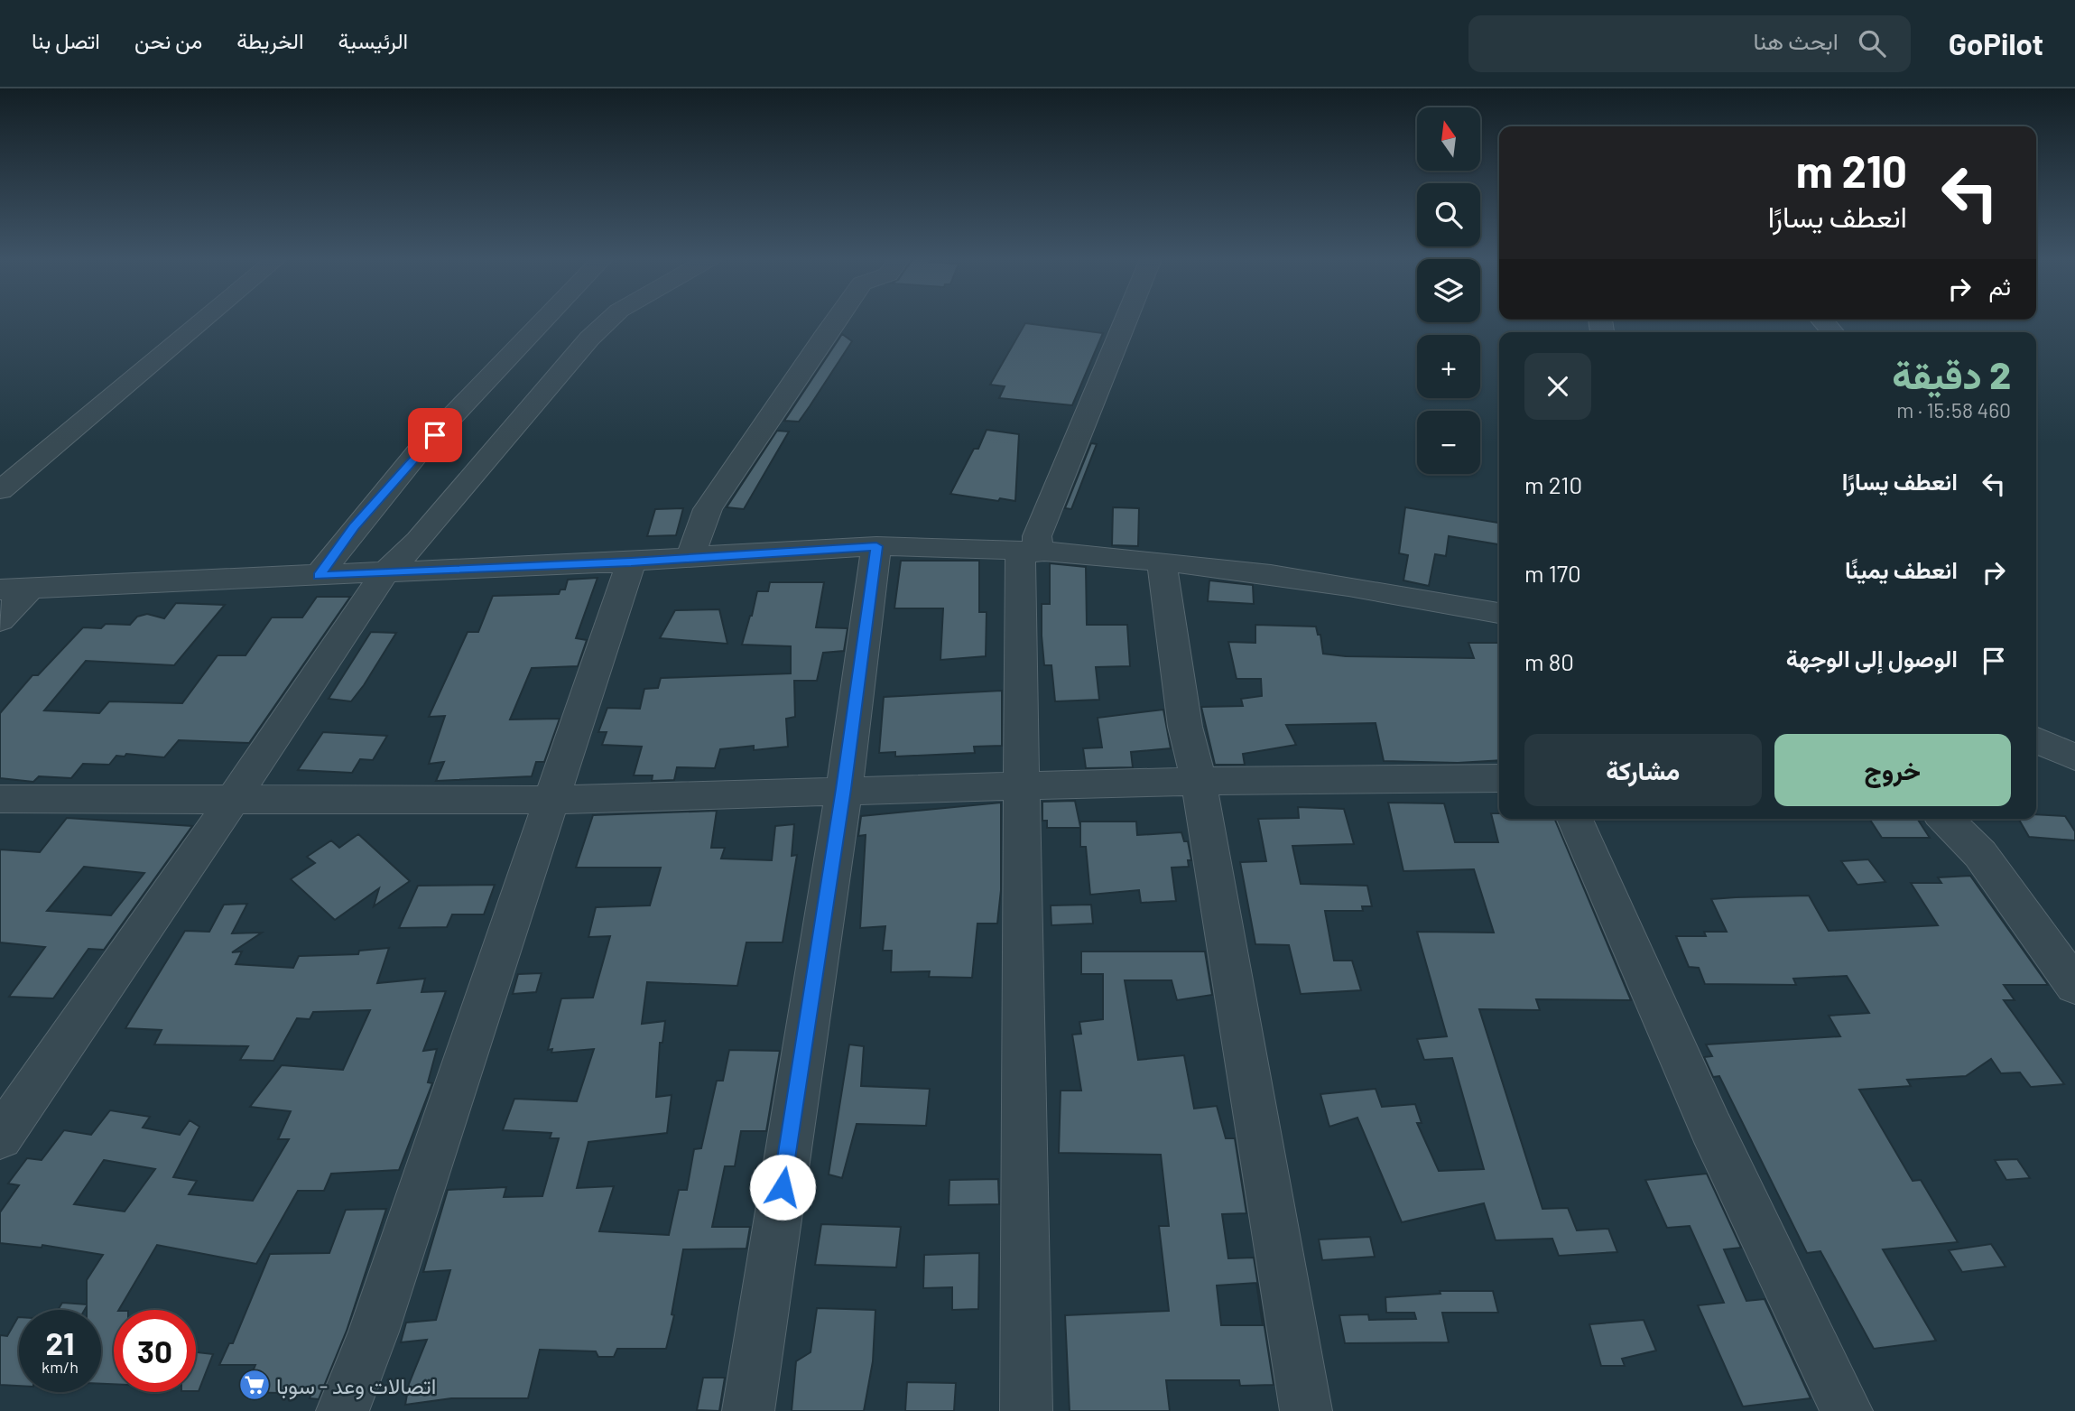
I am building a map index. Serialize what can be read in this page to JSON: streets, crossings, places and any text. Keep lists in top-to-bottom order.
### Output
{
  "places": {
    "supermarket": ["اتصالات وعد - سوبا"]
  },
  "north": "top",
  "page": {
    "header": "GoPilot",
    "search": "ابحث هنا",
    "nav": [
      "الرئيسية",
      "الخريطة",
      "من نحن",
      "اتصل بنا"
    ],
    "map_buttons": ["+", "−"],
    "turn": ["210 m", "انعطف يسارًا"],
    "then": "ثم",
    "heading": ["2 دقيقة", "460 m · 15:58"],
    "list": [
      {
        "name": "انعطف يسارًا",
        "value": "210 m"
      },
      {
        "name": "انعطف يمينًا",
        "value": "170 m"
      },
      {
        "name": "الوصول إلى الوجهة",
        "value": "80 m"
      }
    ],
    "buttons": ["خروج", "مشاركة"],
    "speed": "21 km/h",
    "limit": "30"
  }
}
